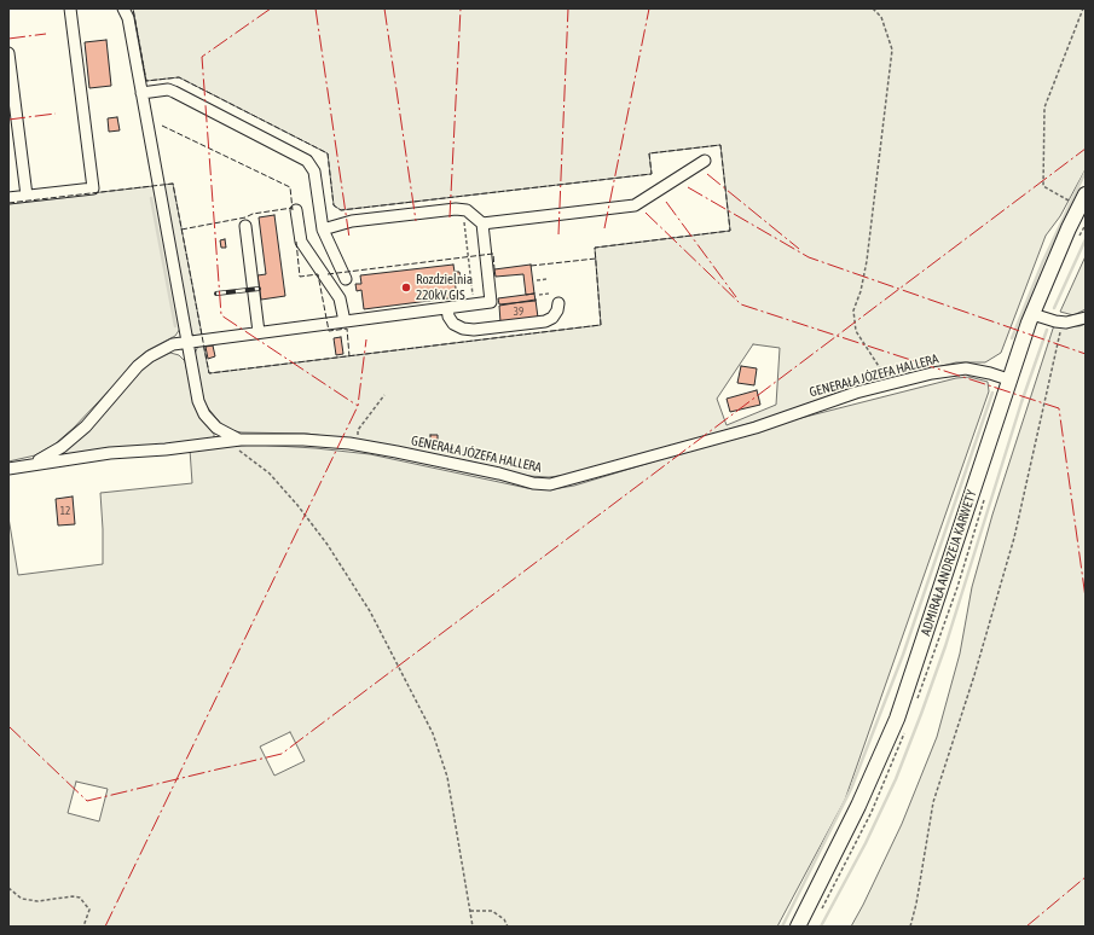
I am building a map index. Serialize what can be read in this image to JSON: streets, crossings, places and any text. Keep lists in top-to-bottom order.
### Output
{
  "streets": {
    "main road": ["ADMIRAŁA ANDRZEJA KARWETY"],
    "street": ["GENERAŁA JÓZEFA HALLERA"]
  },
  "crossings": [
    ["GENERAŁA JÓZEFA HALLERA", "ADMIRAŁA ANDRZEJA KARWETY"]
  ],
  "places": ["Rozdzielnia 220kV GIS"],
  "house_numbers": ["39", "12"]
}
